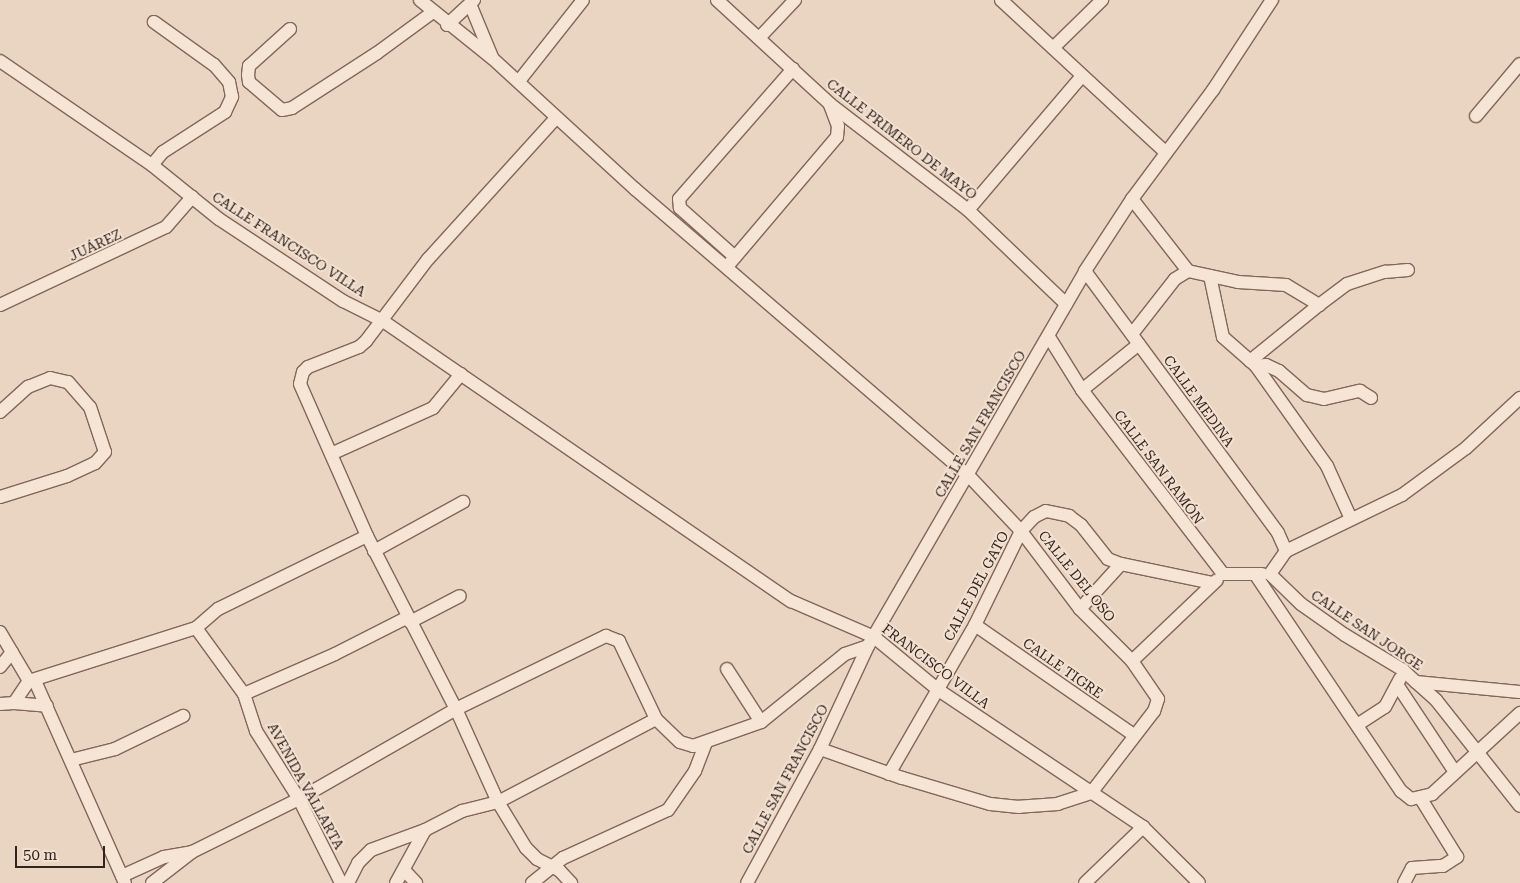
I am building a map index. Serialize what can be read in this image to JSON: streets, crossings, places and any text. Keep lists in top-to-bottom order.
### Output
{
  "streets": {
    "street": [
      "CALLE PRIMERO DE MAYO",
      "CALLE FRANCISCO VILLA",
      "JUÁREZ",
      "CALLE MEDINA",
      "CALLE SAN FRANCISCO",
      "CALLE SAN RAMÓN",
      "CALLE DEL OSO",
      "CALLE DEL GATO",
      "CALLE SAN JORGE",
      "FRANCISCO VILLA",
      "CALLE TIGRE",
      "AVENIDA VALLARTA"
    ]
  },
  "crossings": [
    ["CALLE PRIMERO DE MAYO", "CALLE SAN FRANCISCO"],
    ["CALLE FRANCISCO VILLA", "JUÁREZ"],
    ["CALLE FRANCISCO VILLA", "FRANCISCO VILLA"],
    ["CALLE MEDINA", "CALLE SAN FRANCISCO"],
    ["CALLE SAN FRANCISCO", "CALLE SAN RAMÓN"],
    ["CALLE SAN FRANCISCO", "CALLE DEL OSO"],
    ["CALLE SAN FRANCISCO", "FRANCISCO VILLA"],
    ["CALLE DEL OSO", "CALLE DEL GATO"],
    ["CALLE DEL OSO", "CALLE TIGRE"],
    ["CALLE DEL GATO", "FRANCISCO VILLA"],
    ["CALLE DEL GATO", "CALLE TIGRE"]
  ],
  "scale_bar": "50 m"
}
